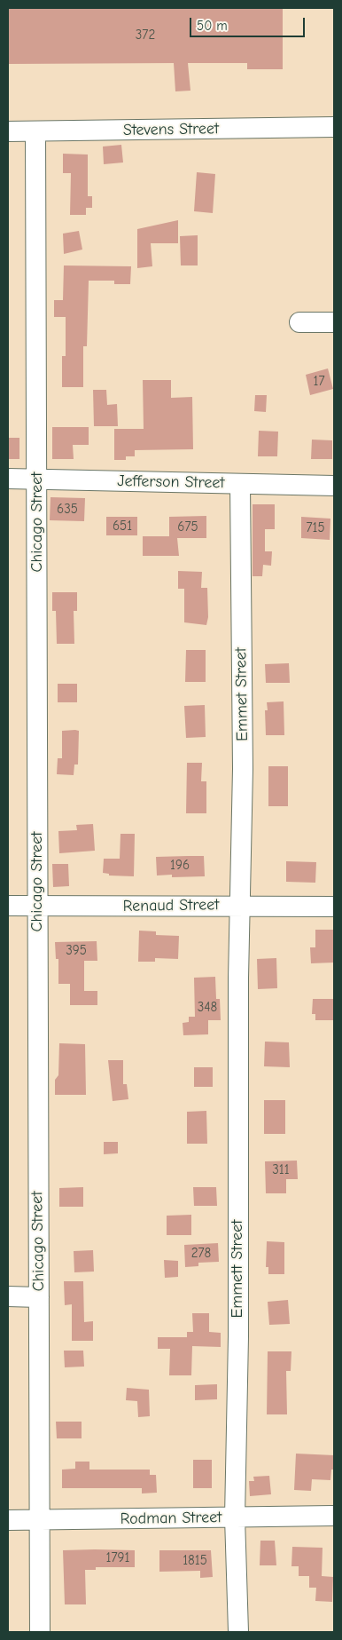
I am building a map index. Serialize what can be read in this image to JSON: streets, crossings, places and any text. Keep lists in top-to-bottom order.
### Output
{
  "streets": {
    "street": [
      "Stevens Street",
      "Jefferson Street",
      "Chicago Street",
      "Emmet Street",
      "Renaud Street",
      "Emmett Street",
      "Rodman Street"
    ]
  },
  "crossings": [
    ["Stevens Street", "Chicago Street"],
    ["Jefferson Street", "Chicago Street"],
    ["Jefferson Street", "Emmet Street"],
    ["Chicago Street", "Renaud Street"],
    ["Chicago Street", "Rodman Street"],
    ["Emmet Street", "Renaud Street"],
    ["Emmet Street", "Emmett Street"],
    ["Renaud Street", "Emmett Street"],
    ["Emmett Street", "Rodman Street"]
  ],
  "house_numbers": [
    "372",
    "17",
    "635",
    "651",
    "675",
    "715",
    "196",
    "395",
    "348",
    "311",
    "278",
    "1791",
    "1815"
  ],
  "scale_bar": "50 m"
}
